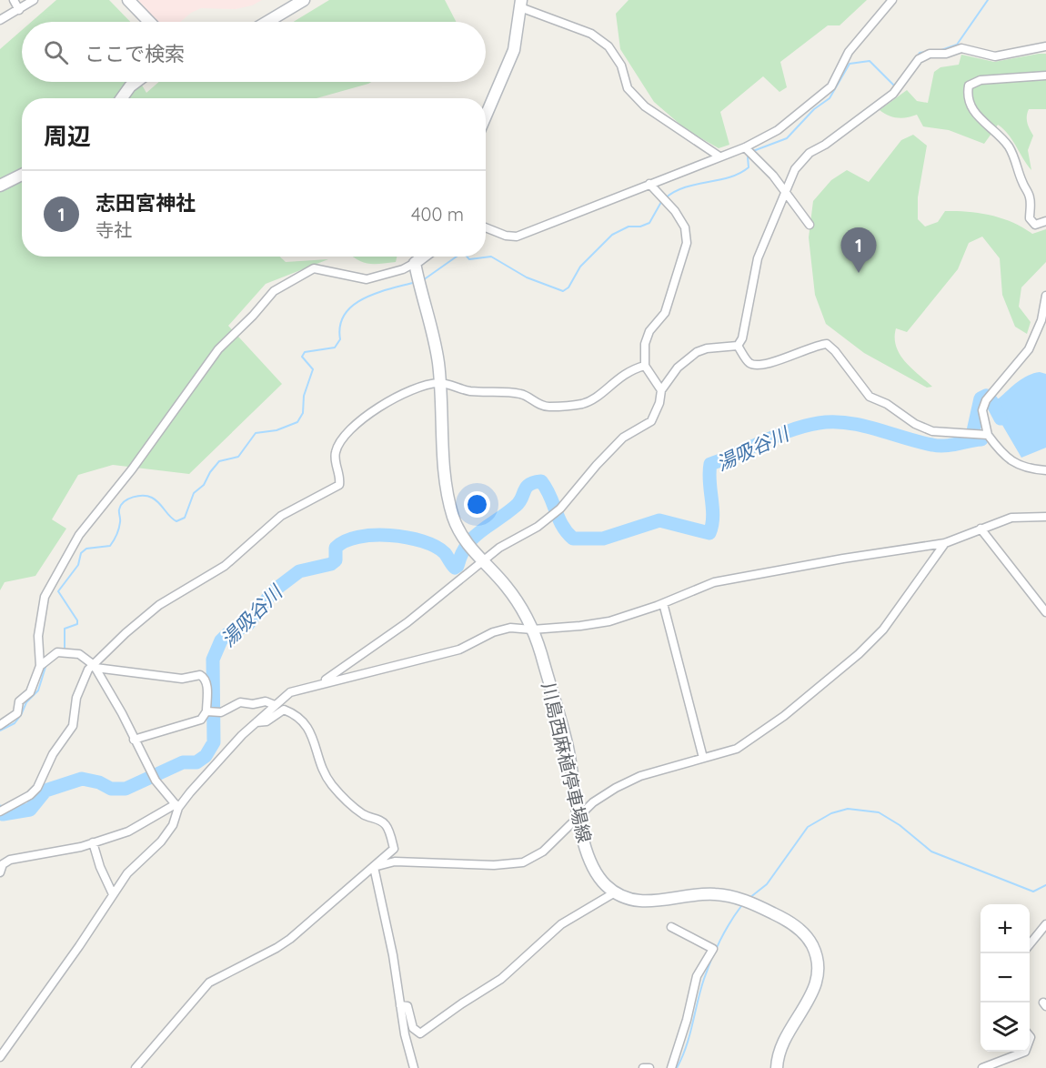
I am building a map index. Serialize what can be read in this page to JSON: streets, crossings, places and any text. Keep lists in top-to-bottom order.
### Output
{
  "streets": {
    "main road": ["川島西麻植停車場線"]
  },
  "water": ["湯吸谷川"],
  "page": {
    "search": "ここで検索",
    "heading": "周辺",
    "list": [
      {
        "mark": "1",
        "name": "志田宮神社",
        "note": "寺社",
        "value": "400 m"
      }
    ],
    "pins": "1",
    "map_buttons": ["+", "−"]
  }
}
